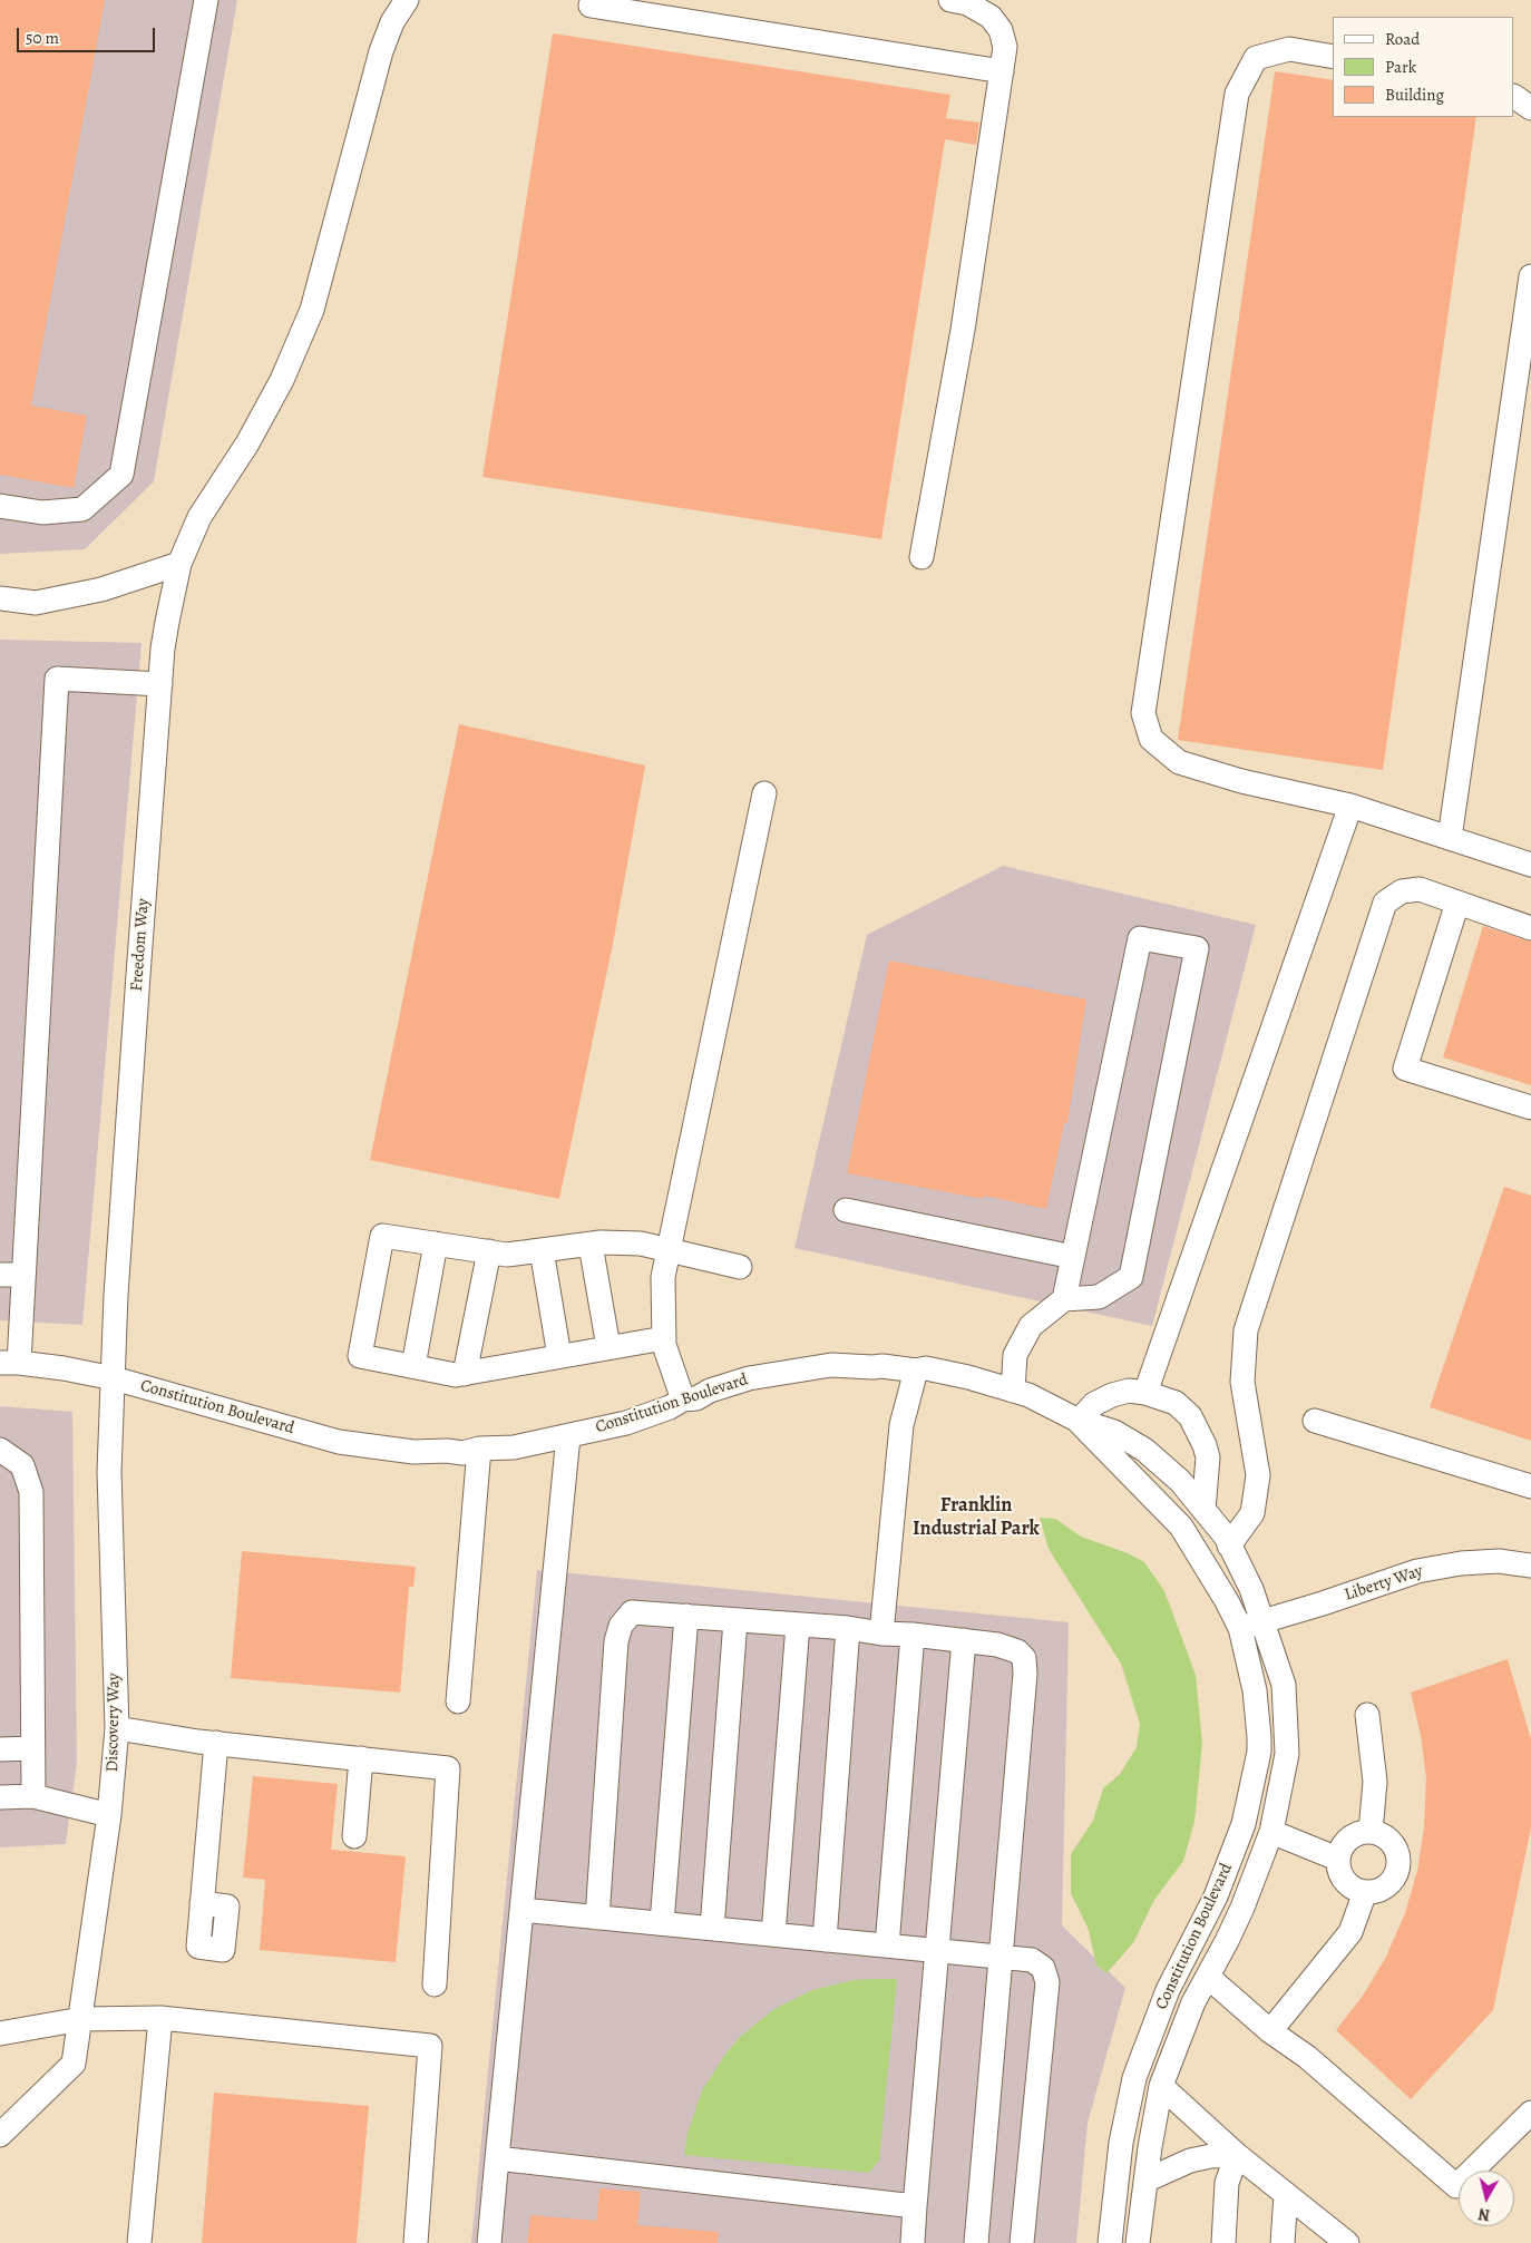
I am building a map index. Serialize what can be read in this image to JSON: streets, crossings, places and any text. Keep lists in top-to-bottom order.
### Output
{
  "streets": {
    "street": [
      "Freedom Way",
      "Constitution Boulevard",
      "Liberty Way",
      "Discovery Way"
    ]
  },
  "crossings": [
    ["Freedom Way", "Constitution Boulevard"],
    ["Freedom Way", "Discovery Way"],
    ["Constitution Boulevard", "Liberty Way"],
    ["Constitution Boulevard", "Discovery Way"]
  ],
  "districts": ["Franklin Industrial Park"],
  "legend": ["Road", "Park", "Building"],
  "scale_bar": "50 m",
  "north": "bottom"
}
